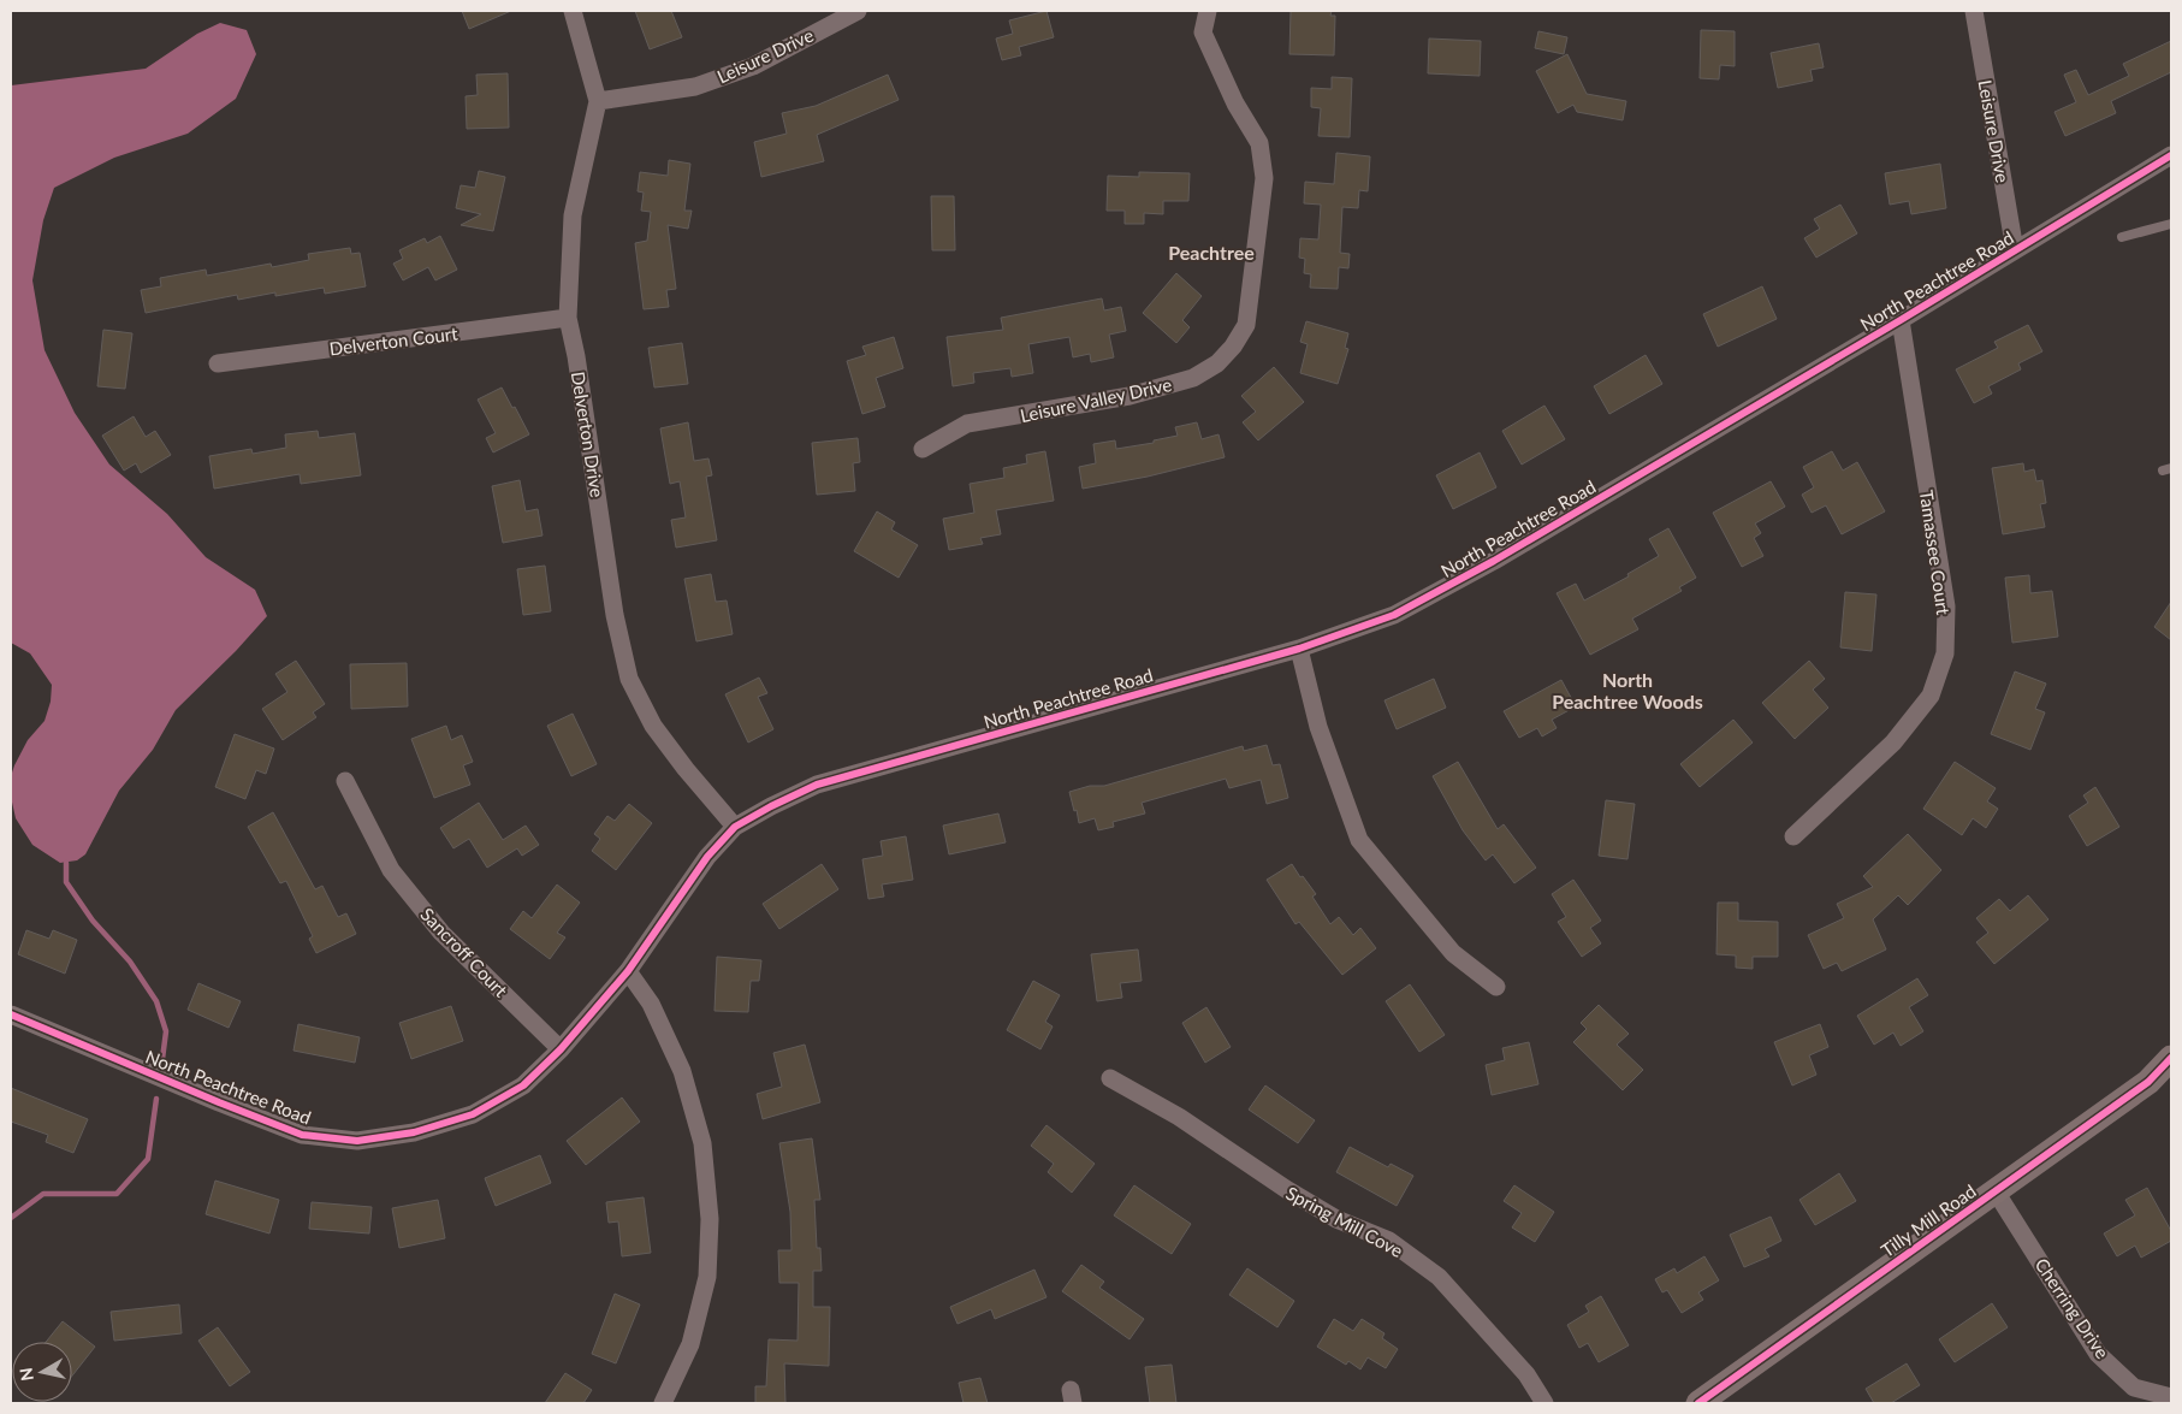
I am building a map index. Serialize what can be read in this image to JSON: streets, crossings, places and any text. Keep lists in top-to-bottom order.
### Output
{
  "streets": {
    "street": [
      "Leisure Drive",
      "North Peachtree Road",
      "Delverton Court",
      "Leisure Valley Drive",
      "Delverton Drive",
      "Tamassee Court",
      "Sancroff Court",
      "Tilly Mill Road",
      "Spring Mill Cove",
      "Cherring Drive"
    ]
  },
  "crossings": [
    ["Leisure Drive", "North Peachtree Road"],
    ["Leisure Drive", "Delverton Drive"],
    ["North Peachtree Road", "Delverton Drive"],
    ["North Peachtree Road", "Tamassee Court"],
    ["North Peachtree Road", "Sancroff Court"],
    ["Delverton Court", "Delverton Drive"],
    ["Tilly Mill Road", "Cherring Drive"]
  ],
  "districts": ["Peachtree", "North Peachtree Woods"],
  "north": "left"
}
